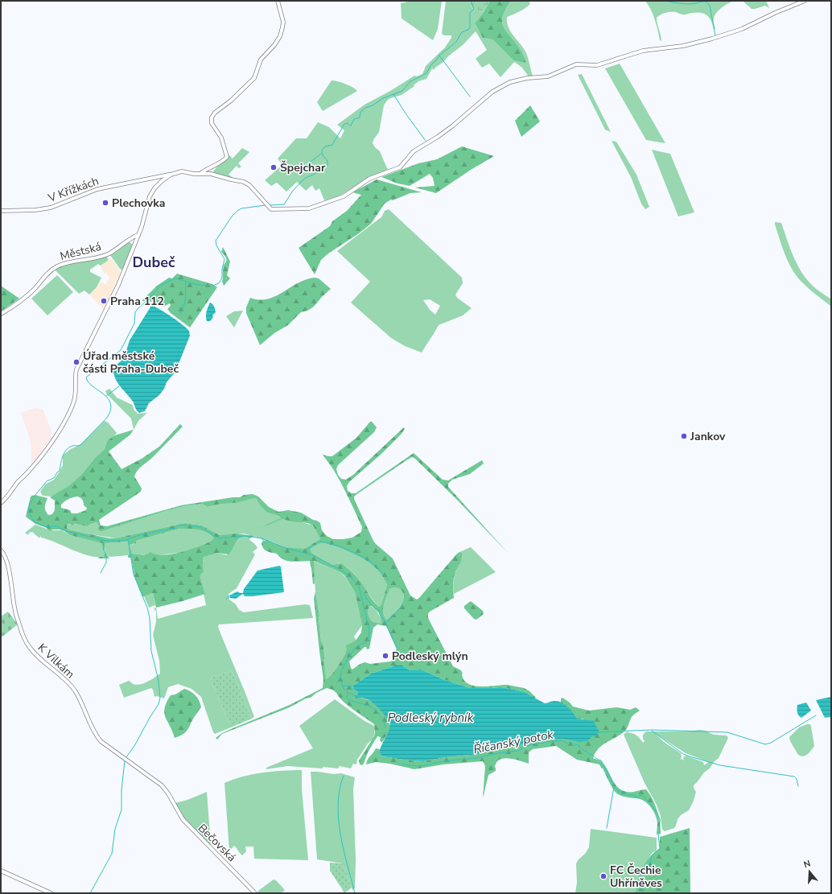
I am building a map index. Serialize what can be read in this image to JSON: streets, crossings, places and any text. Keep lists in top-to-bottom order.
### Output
{
  "streets": {
    "street": [
      "V Křížkách",
      "Městská",
      "K Vilkám",
      "Bečovská"
    ]
  },
  "crossings": [
    ["K Vilkám", "Bečovská"]
  ],
  "districts": ["Dubeč"],
  "water": ["Podleský rybník", "Říčanský potok"],
  "places": [
    "Špejchar",
    "Plechovka",
    "Praha 112",
    "Úřad městské části Praha-Dubeč",
    "Jankov",
    "Podleský mlýn",
    "FC Čechie Uhříněves"
  ],
  "north": "top"
}
